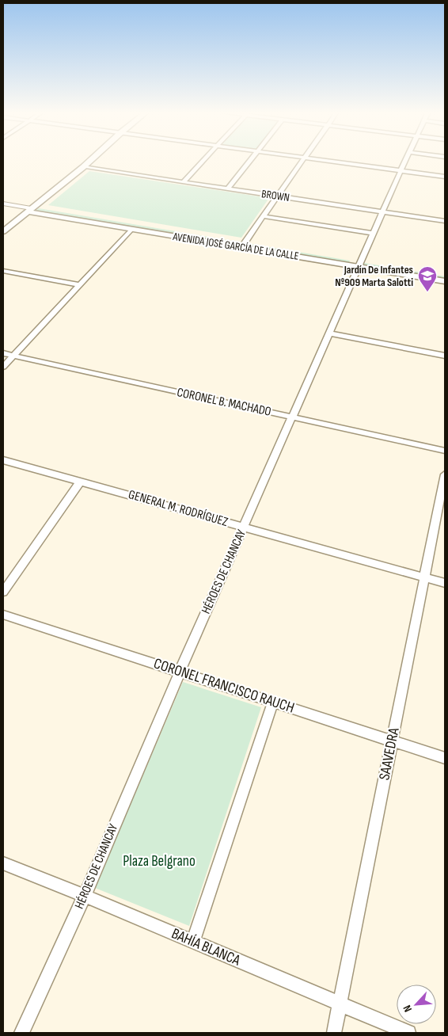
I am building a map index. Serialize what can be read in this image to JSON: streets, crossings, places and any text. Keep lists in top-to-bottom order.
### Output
{
  "streets": {
    "main road": ["AVENIDA JOSÉ GARCÍA DE LA CALLE"],
    "street": [
      "BROWN",
      "CORONEL B. MACHADO",
      "GENERAL M. RODRÍGUEZ",
      "HÉROES DE CHANCAY",
      "CORONEL FRANCISCO RAUCH",
      "SAAVEDRA",
      "BAHÍA BLANCA"
    ]
  },
  "crossings": [
    ["BROWN", "HÉROES DE CHANCAY"],
    ["AVENIDA JOSÉ GARCÍA DE LA CALLE", "HÉROES DE CHANCAY"],
    ["CORONEL B. MACHADO", "HÉROES DE CHANCAY"],
    ["GENERAL M. RODRÍGUEZ", "HÉROES DE CHANCAY"],
    ["GENERAL M. RODRÍGUEZ", "SAAVEDRA"],
    ["HÉROES DE CHANCAY", "CORONEL FRANCISCO RAUCH"],
    ["HÉROES DE CHANCAY", "BAHÍA BLANCA"],
    ["CORONEL FRANCISCO RAUCH", "SAAVEDRA"],
    ["SAAVEDRA", "BAHÍA BLANCA"]
  ],
  "parks": ["Plaza Belgrano"],
  "places": {
    "school or university": ["Jardín De Infantes Nº909 Marta Salotti"]
  },
  "north": "bottom left"
}
